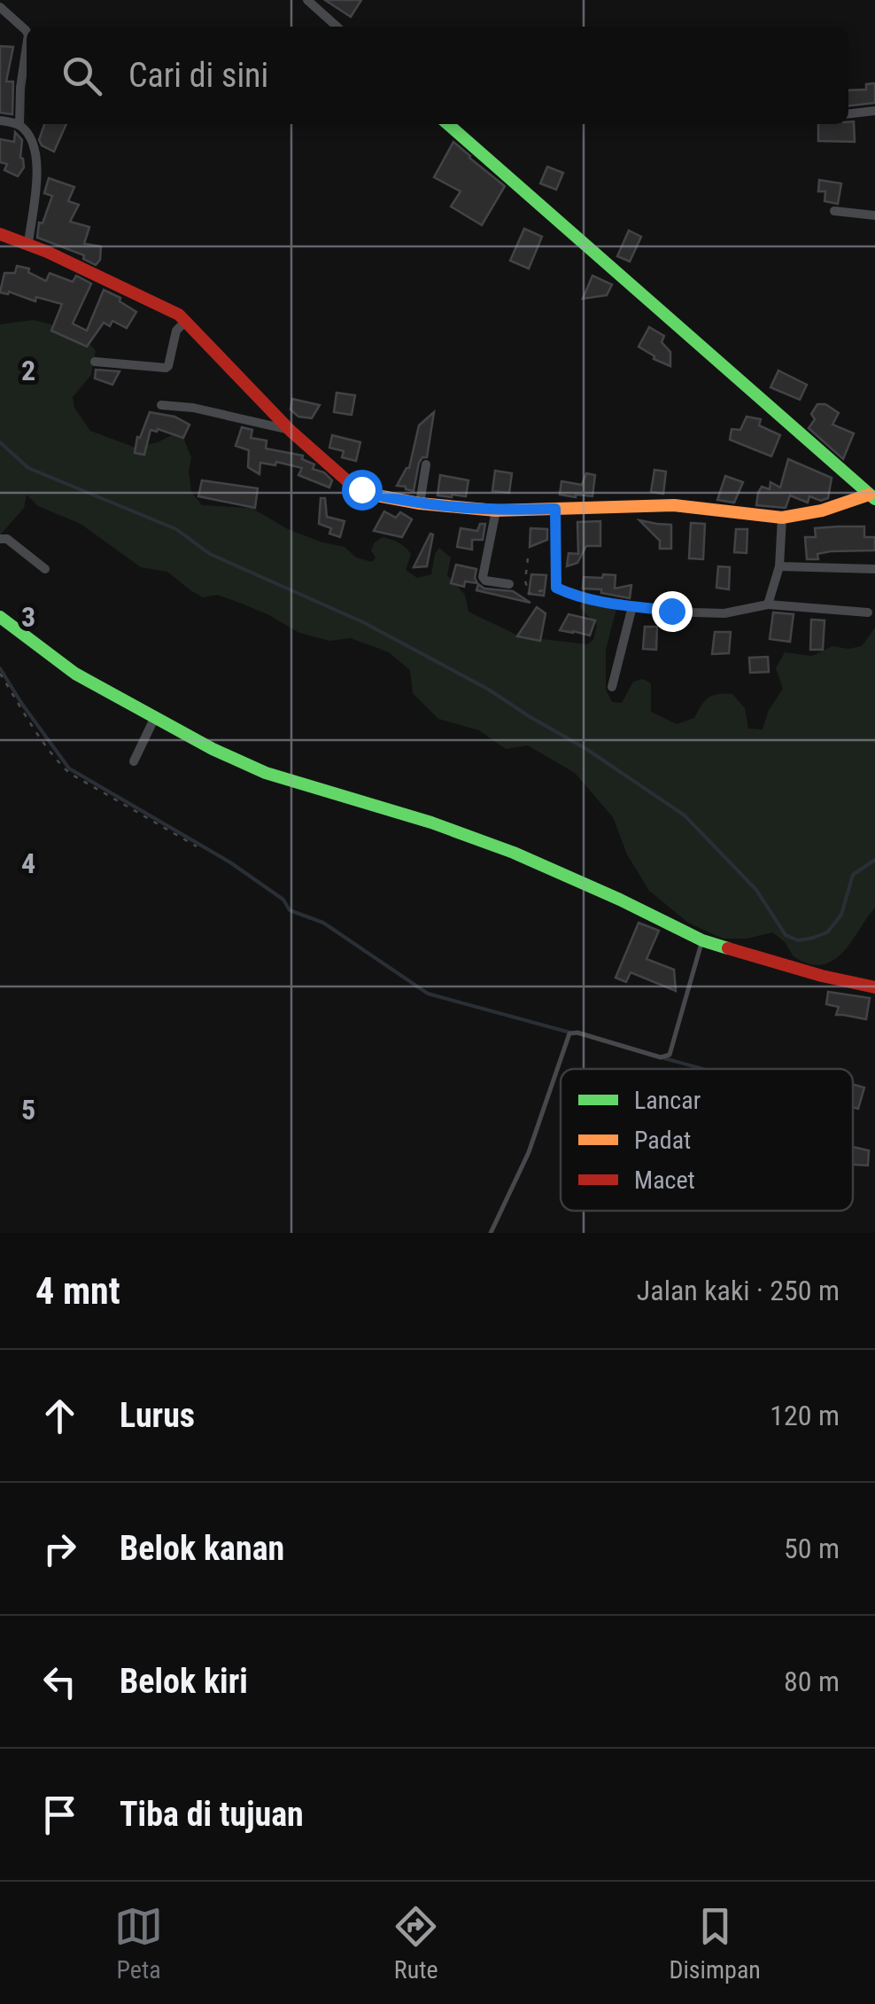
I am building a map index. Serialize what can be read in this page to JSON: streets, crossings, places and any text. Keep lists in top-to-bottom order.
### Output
{
  "legend": ["Lancar", "Padat", "Macet"],
  "page": {
    "search": "Cari di sini",
    "heading": ["4 mnt", "Jalan kaki · 250 m"],
    "list": [
      ["Lurus", "120 m"],
      ["Belok kanan", "50 m"],
      ["Belok kiri", "80 m"],
      "Tiba di tujuan"
    ],
    "nav": ["Peta", "Rute", "Disimpan"]
  },
  "grid": {
    "rows": [
      "2",
      "3",
      "4",
      "5"
    ]
  }
}
